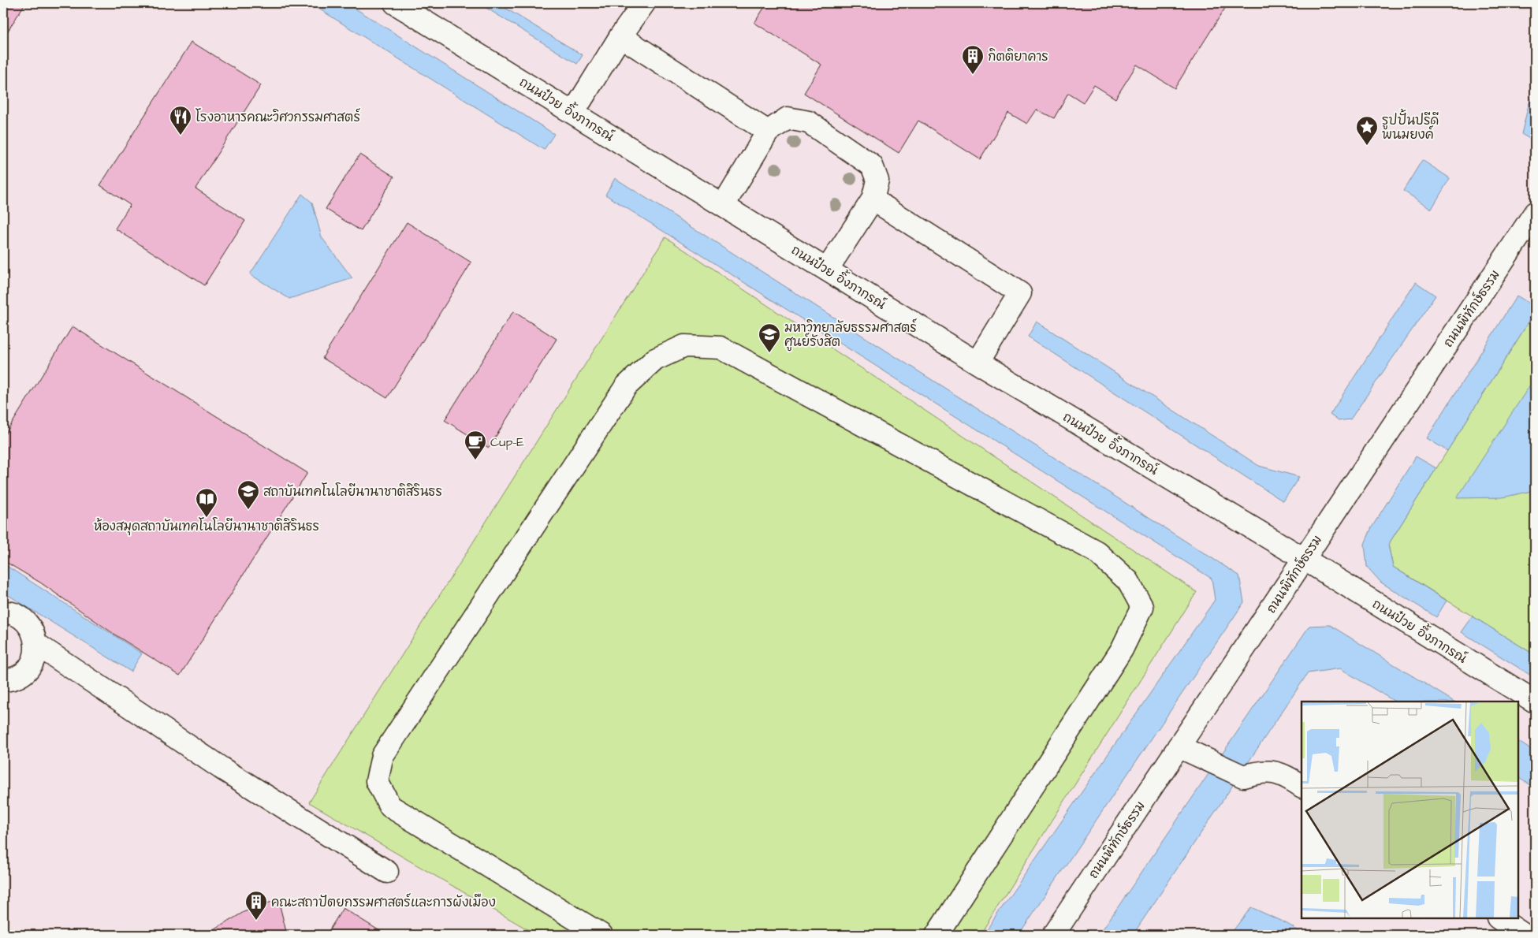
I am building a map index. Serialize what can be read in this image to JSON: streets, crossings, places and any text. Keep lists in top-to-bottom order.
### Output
{
  "streets": {
    "street": ["ถนนป๋วย อิ้งภากรณ์", "ถนนพิทักษ์ธรรม", "ถนนป๋วย อึ้งภากรณ์"]
  },
  "crossings": [
    ["ถนนป๋วย อิ้งภากรณ์", "ถนนพิทักษ์ธรรม"],
    ["ถนนป๋วย อิ้งภากรณ์", "ถนนป๋วย อึ้งภากรณ์"],
    ["ถนนพิทักษ์ธรรม", "ถนนป๋วย อึ้งภากรณ์"]
  ],
  "places": {
    "building": ["กิตติยาคาร", "คณะสถาปัตยกรรมศาสตร์และการผังเมือง"],
    "restaurant": ["โรงอาหารคณะวิศวกรรมศาสตร์"],
    "place": ["รูปปั้นปรีดี พนมยงค์"],
    "school or university": ["มหาวิทยาลัยธรรมศาสตร์ ศูนย์รังสิต", "สถาบันเทคโนโลยีนานาชาติสิรินธร"],
    "cafe": ["Cup-E"],
    "library": ["ห้องสมุดสถาบันเทคโนโลยีนานาชาติสิรินธร"]
  }
}
